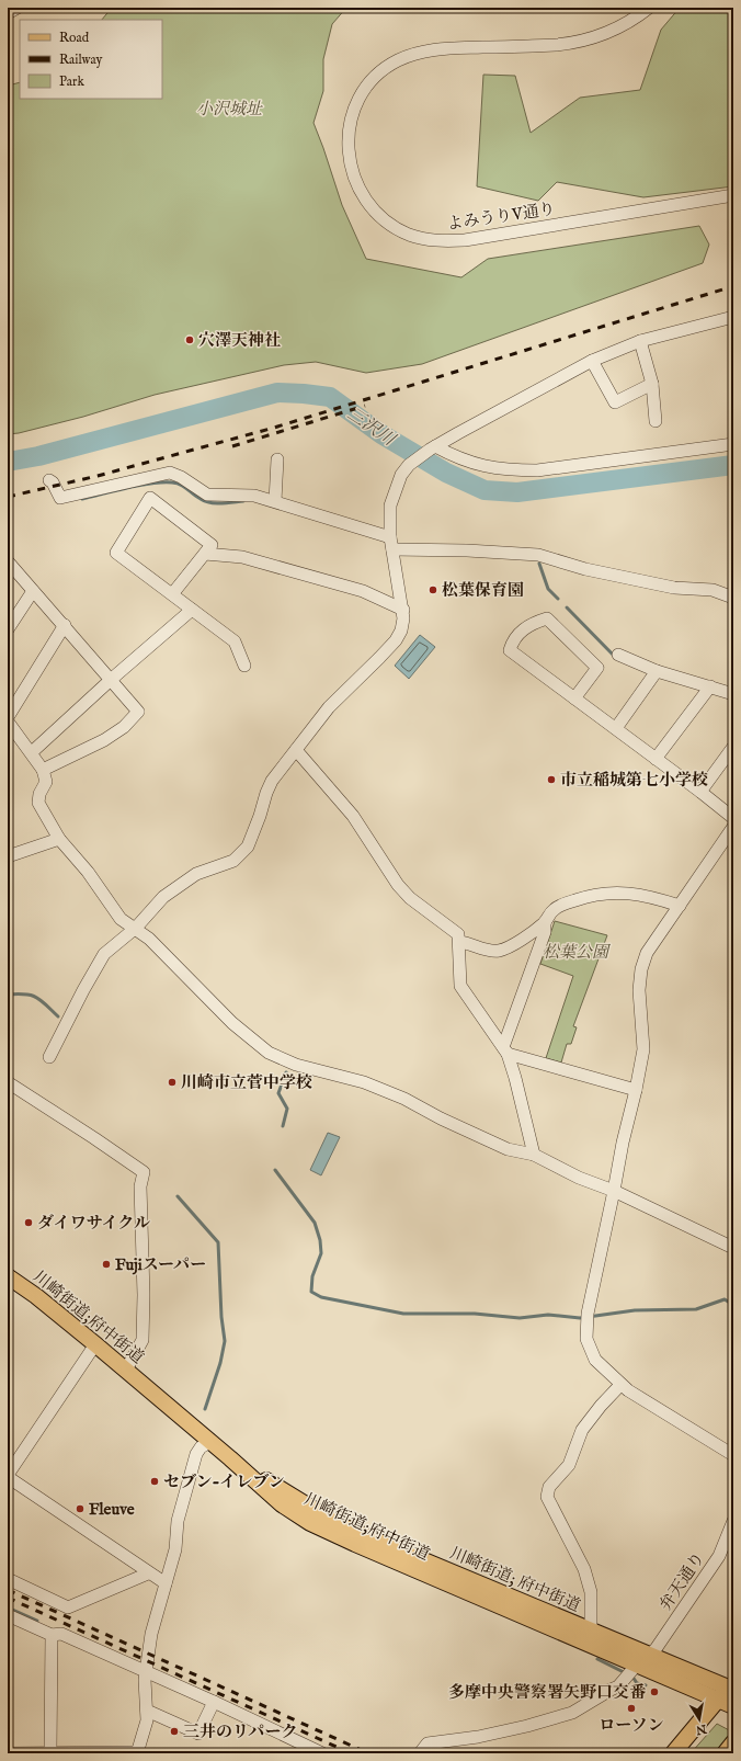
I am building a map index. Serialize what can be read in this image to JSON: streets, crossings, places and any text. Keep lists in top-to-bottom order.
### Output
{
  "streets": {
    "main road": ["川崎街道;府中街道", "川崎街道; 府中街道"],
    "street": ["よみうりV通り", "弁天通り"]
  },
  "crossings": [
    ["川崎街道;府中街道", "川崎街道; 府中街道"],
    ["川崎街道; 府中街道", "弁天通り"]
  ],
  "water": ["三沢川"],
  "parks": ["小沢城址", "松葉公園"],
  "places": [
    "穴澤天神社",
    "松葉保育園",
    "市立稲城第七小学校",
    "川崎市立菅中学校",
    "ダイワサイクル",
    "Fujiスーパー",
    "セブン-イレブン",
    "Fleuve",
    "多摩中央警察署矢野口交番",
    "ローソン",
    "三井のリパーク"
  ],
  "legend": ["Road", "Railway", "Park"],
  "north": "bottom"
}
